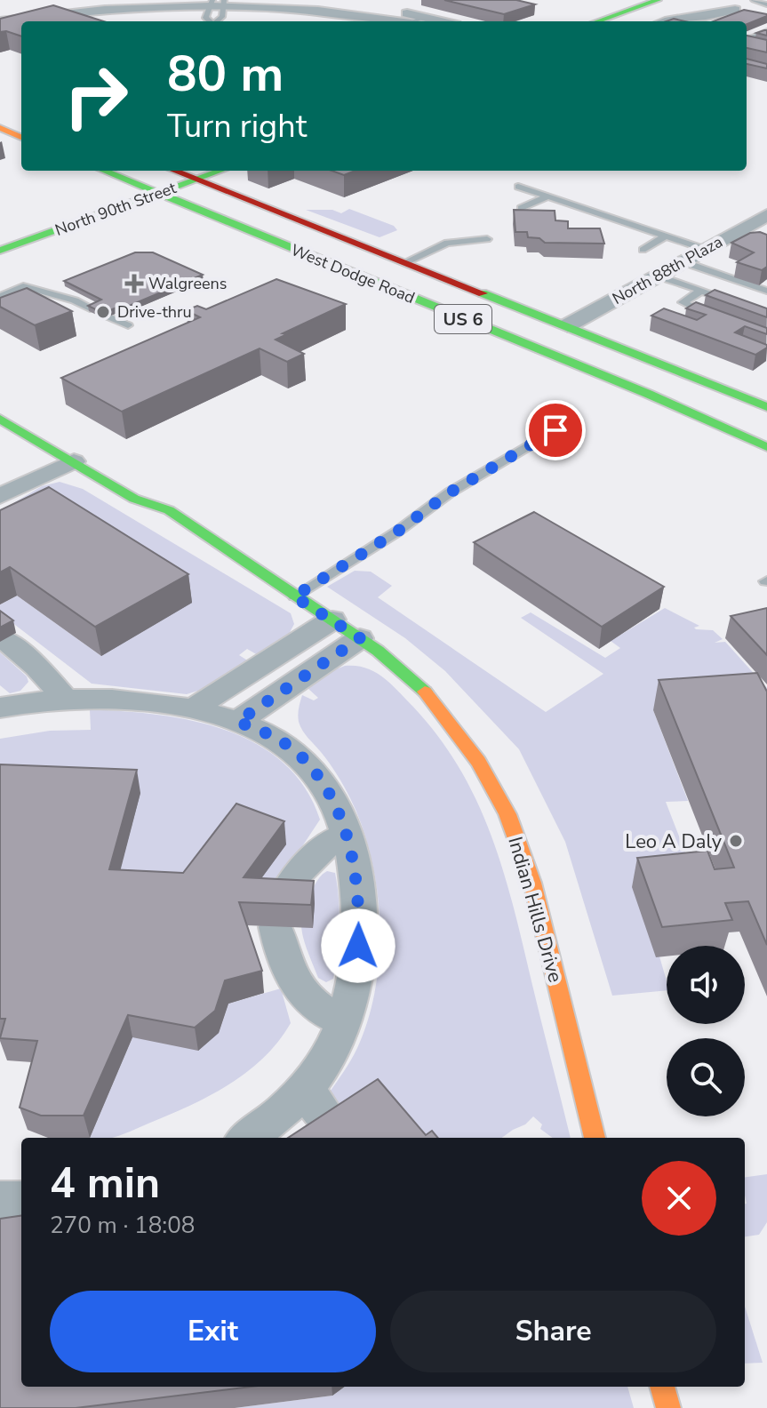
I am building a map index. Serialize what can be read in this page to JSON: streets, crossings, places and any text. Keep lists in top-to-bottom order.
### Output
{
  "streets": {
    "main road": [
      "North 90th Street",
      "West Dodge Road",
      "US 6",
      "Indian Hills Drive"
    ],
    "street": ["North 88th Plaza"]
  },
  "crossings": [
    ["North 90th Street", "West Dodge Road"],
    ["North 88th Plaza", "West Dodge Road"]
  ],
  "places": {
    "health": ["Walgreens"],
    "other": ["Drive-thru", "Leo A Daly"]
  },
  "page": {
    "turn": ["80 m", "Turn right"],
    "heading": ["4 min", "270 m · 18:08"],
    "buttons": ["Exit", "Share"]
  }
}
